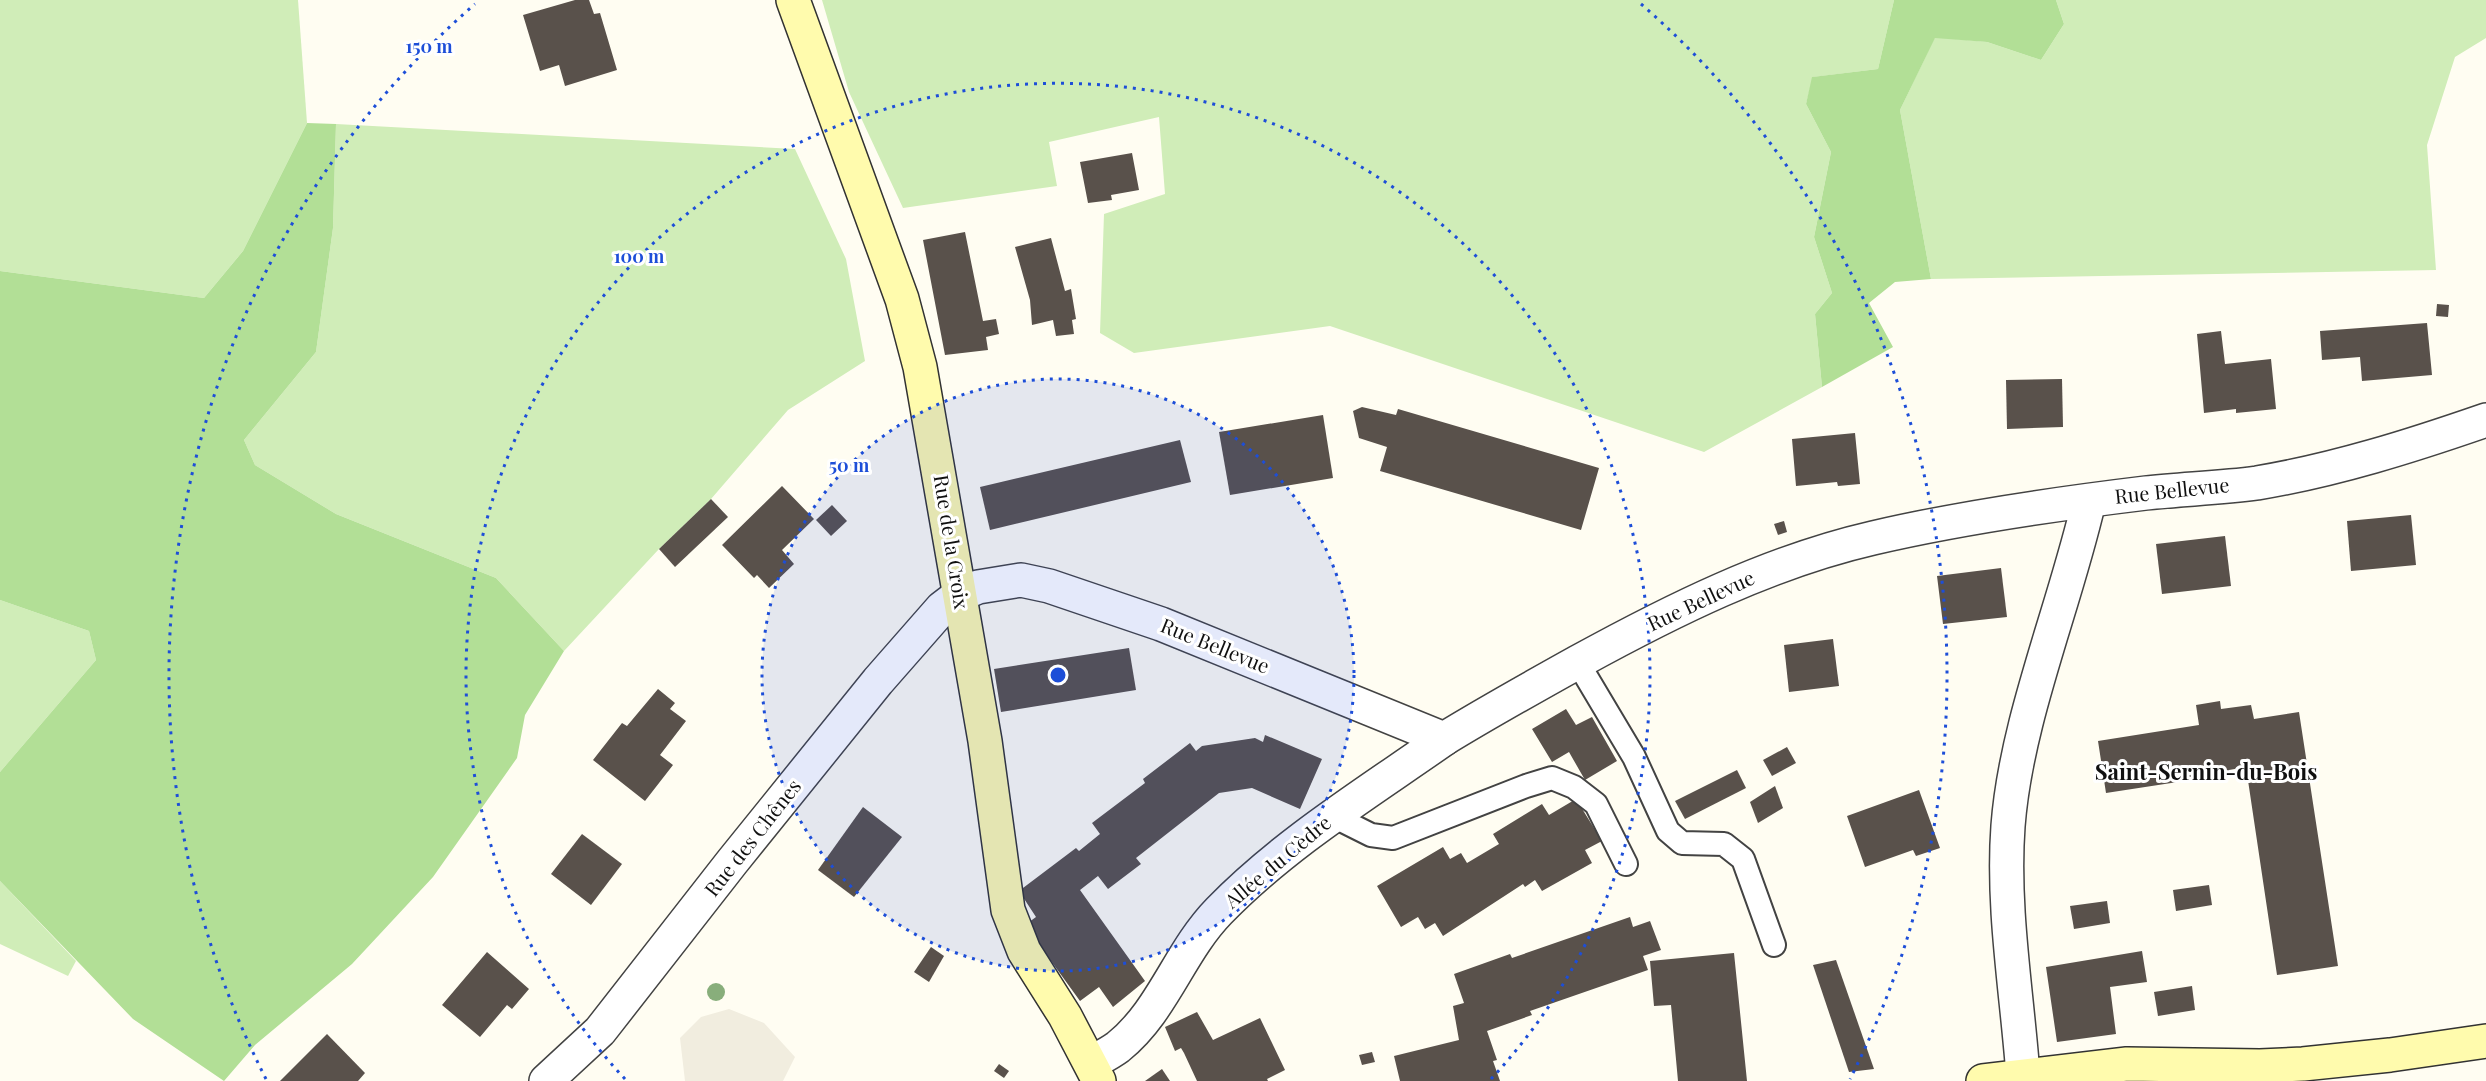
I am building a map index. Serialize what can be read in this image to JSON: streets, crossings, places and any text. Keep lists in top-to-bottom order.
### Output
{
  "streets": {
    "street": [
      "Rue Bellevue",
      "Rue de la Croix",
      "Rue des Chênes",
      "Allée du Cèdre"
    ]
  },
  "crossings": [
    ["Rue Bellevue", "Rue de la Croix"],
    ["Rue Bellevue", "Rue des Chênes"],
    ["Rue Bellevue", "Allée du Cèdre"],
    ["Rue de la Croix", "Rue des Chênes"],
    ["Rue de la Croix", "Allée du Cèdre"]
  ],
  "districts": ["Saint-Sernin-du-Bois"],
  "rings": ["150 m", "100 m", "50 m"]
}
